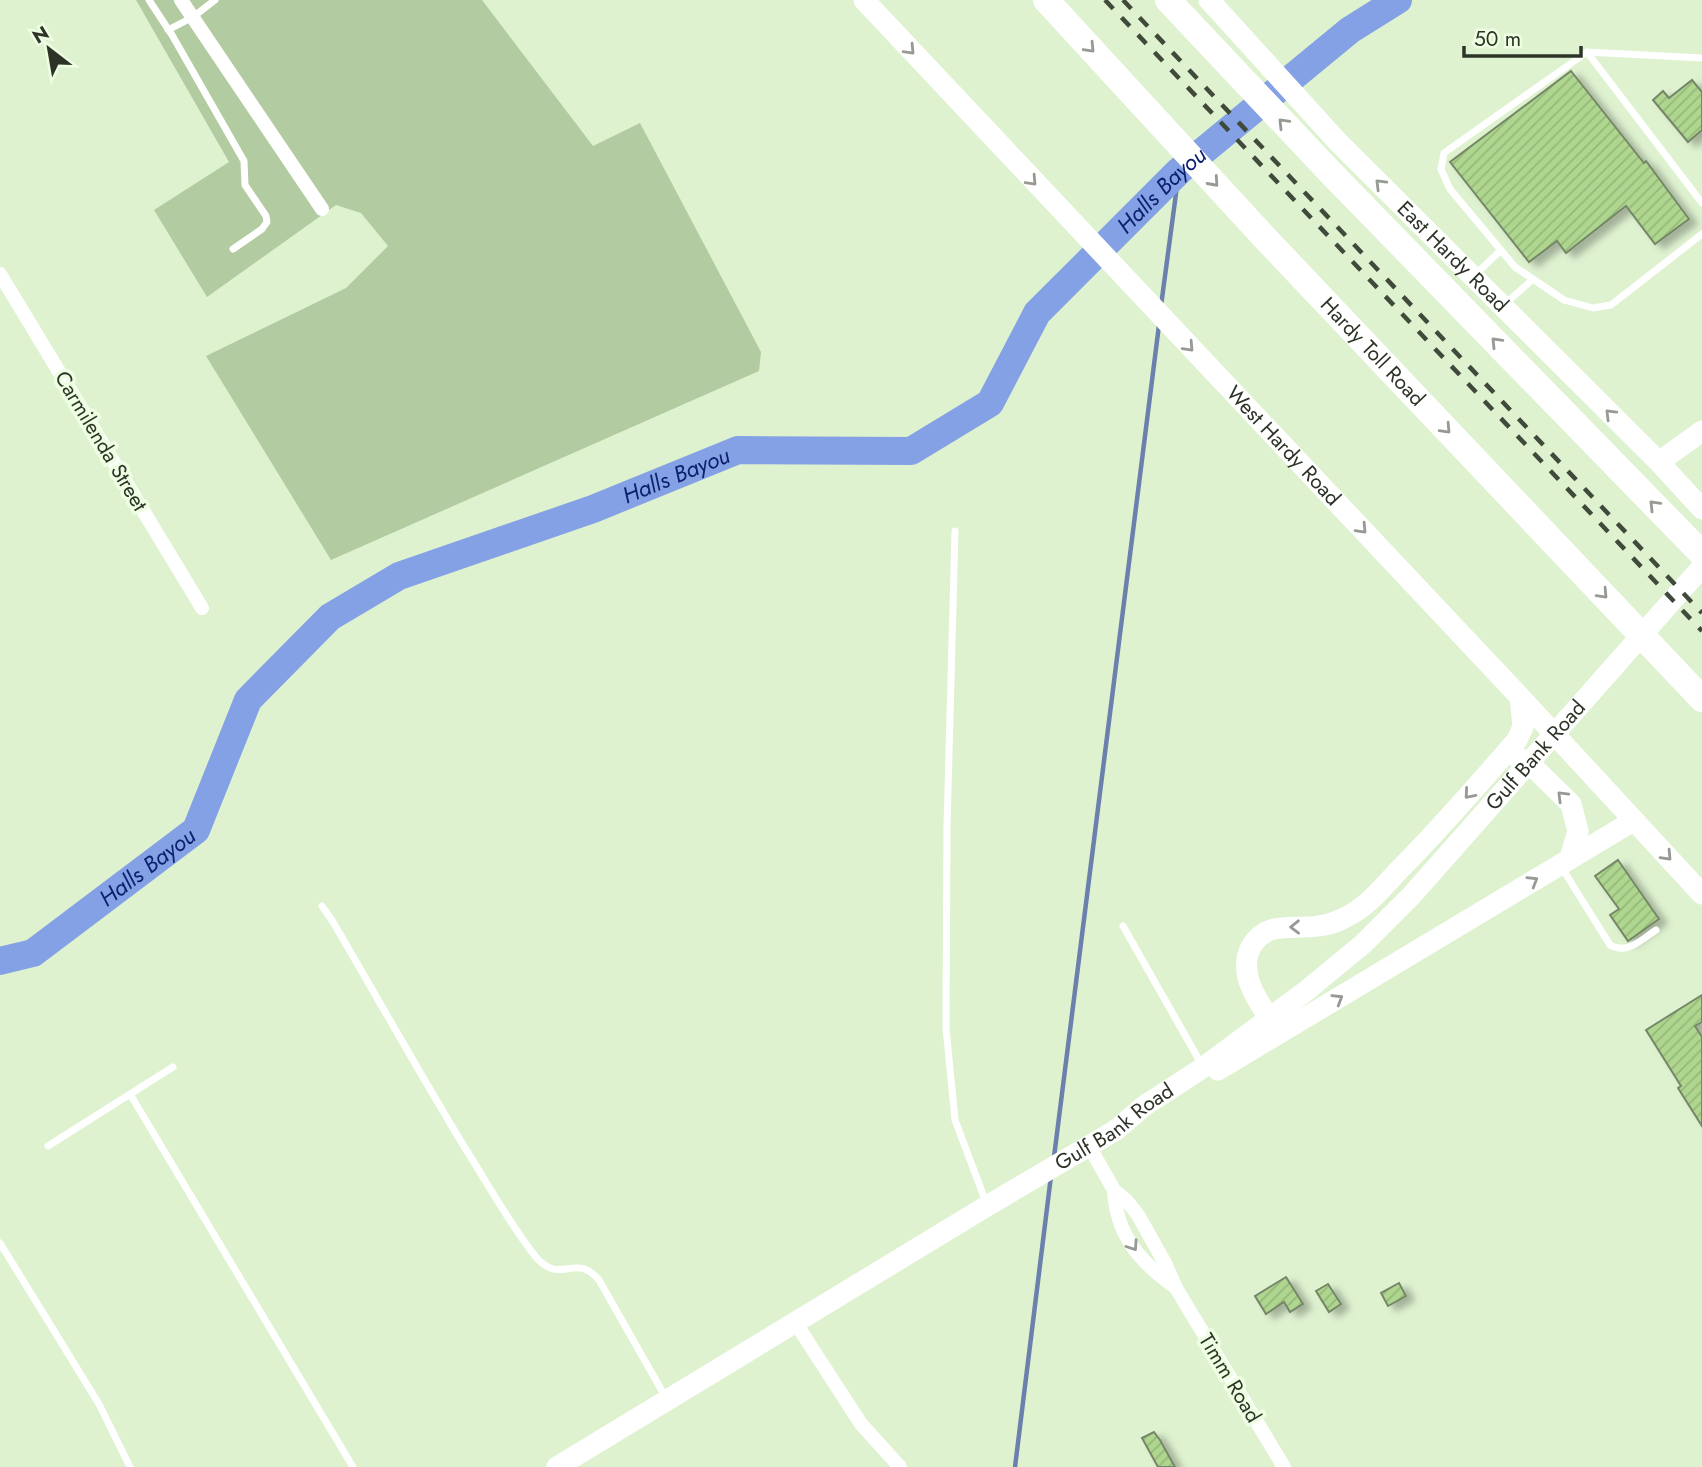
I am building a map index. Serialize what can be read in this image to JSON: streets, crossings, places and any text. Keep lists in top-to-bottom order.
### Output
{
  "streets": {
    "highway": ["Hardy Toll Road"],
    "main road": ["East Hardy Road", "West Hardy Road", "Gulf Bank Road"],
    "street": ["Carmilenda Street", "Timm Road"]
  },
  "crossings": [
    ["Gulf Bank Road", "Timm Road"]
  ],
  "one_way": ["East Hardy Road", "West Hardy Road"],
  "water": ["Halls Bayou"],
  "scale_bar": "50 m",
  "north": "top left"
}
